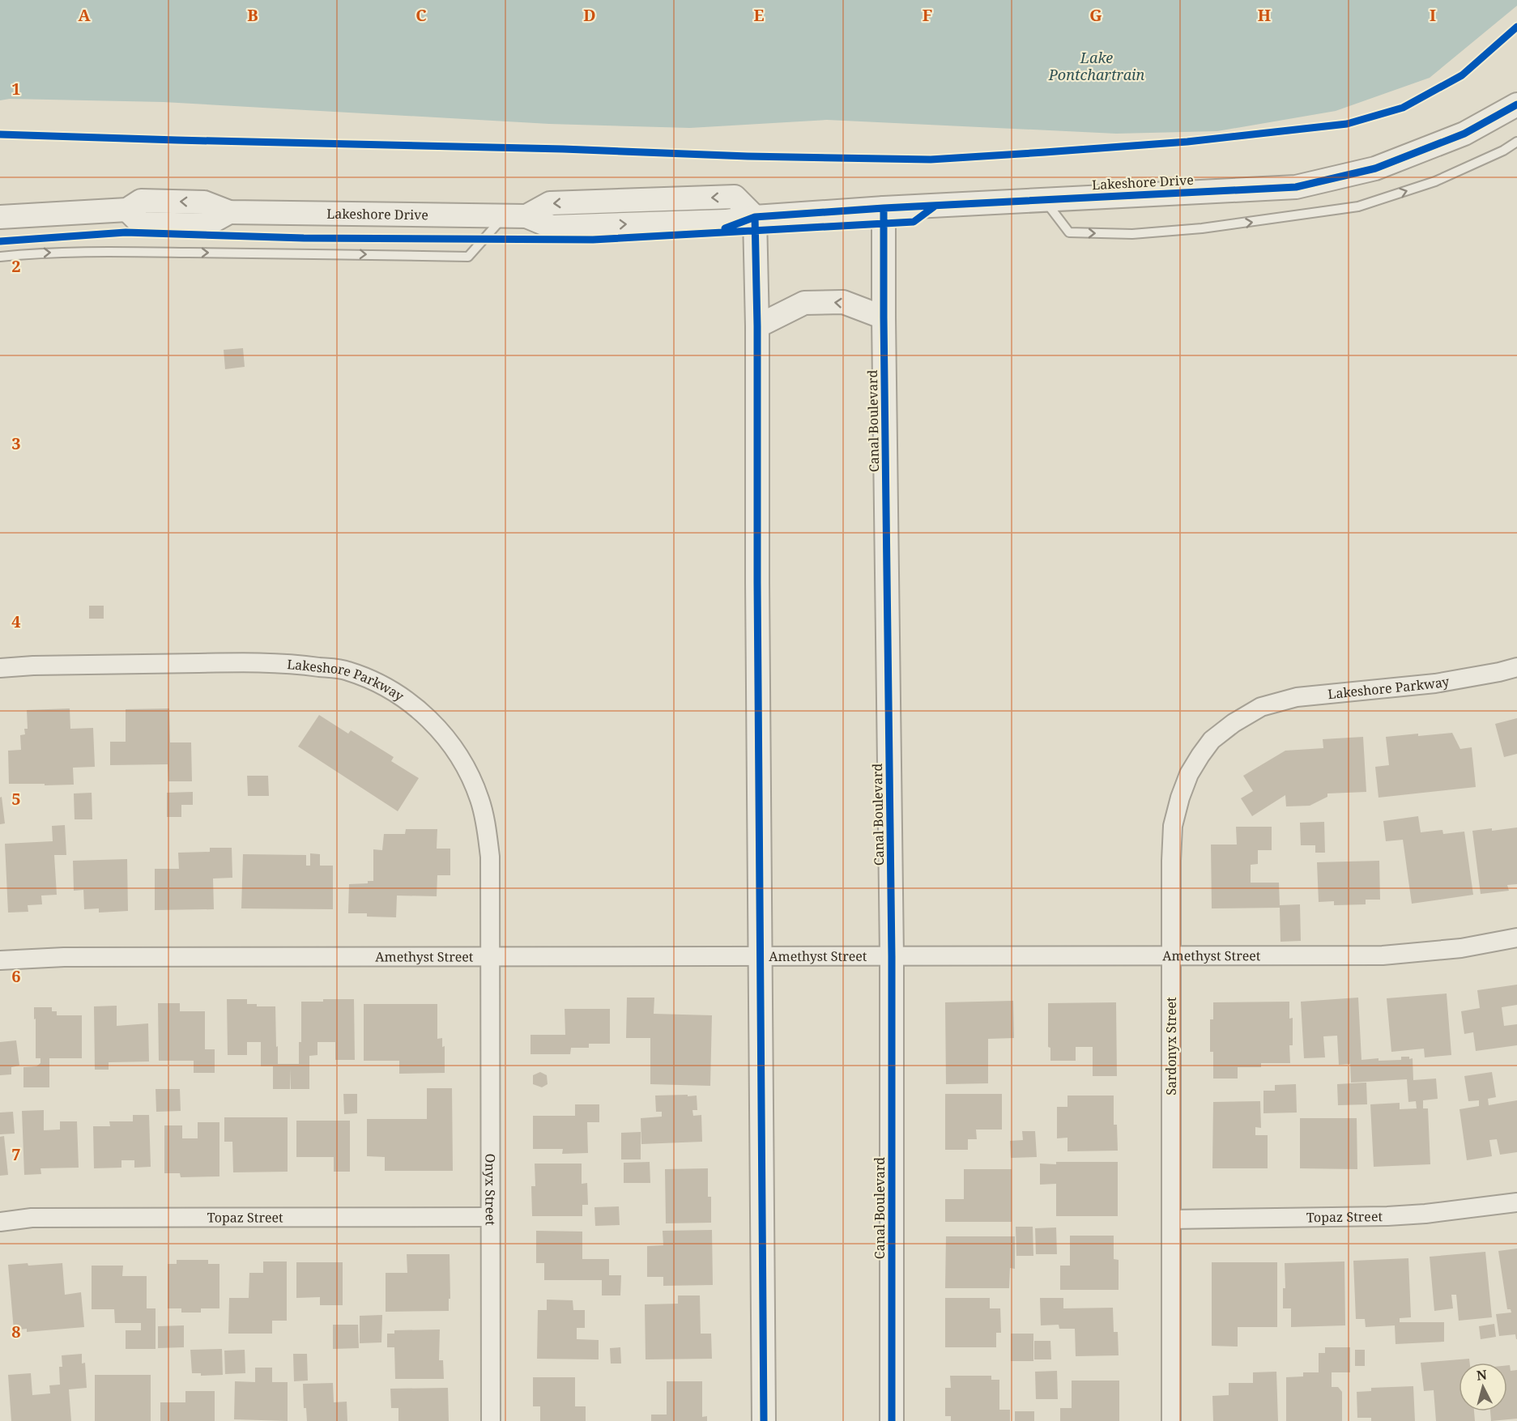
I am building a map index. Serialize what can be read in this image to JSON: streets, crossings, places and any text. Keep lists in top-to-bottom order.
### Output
{
  "streets": {
    "street": [
      "Lakeshore Drive",
      "Canal Boulevard",
      "Lakeshore Parkway",
      "Amethyst Street",
      "Sardonyx Street",
      "Onyx Street",
      "Topaz Street"
    ]
  },
  "crossings": [
    ["Lakeshore Drive", "Canal Boulevard"],
    ["Canal Boulevard", "Amethyst Street"],
    ["Lakeshore Parkway", "Amethyst Street"],
    ["Lakeshore Parkway", "Sardonyx Street"],
    ["Lakeshore Parkway", "Onyx Street"],
    ["Amethyst Street", "Sardonyx Street"],
    ["Amethyst Street", "Onyx Street"],
    ["Sardonyx Street", "Topaz Street"],
    ["Onyx Street", "Topaz Street"]
  ],
  "water": ["Lake Pontchartrain"],
  "north": "top",
  "grid": {
    "columns": [
      "A",
      "B",
      "C",
      "D",
      "E",
      "F",
      "G",
      "H",
      "I"
    ],
    "rows": [
      "1",
      "2",
      "3",
      "4",
      "5",
      "6",
      "7",
      "8"
    ]
  }
}
